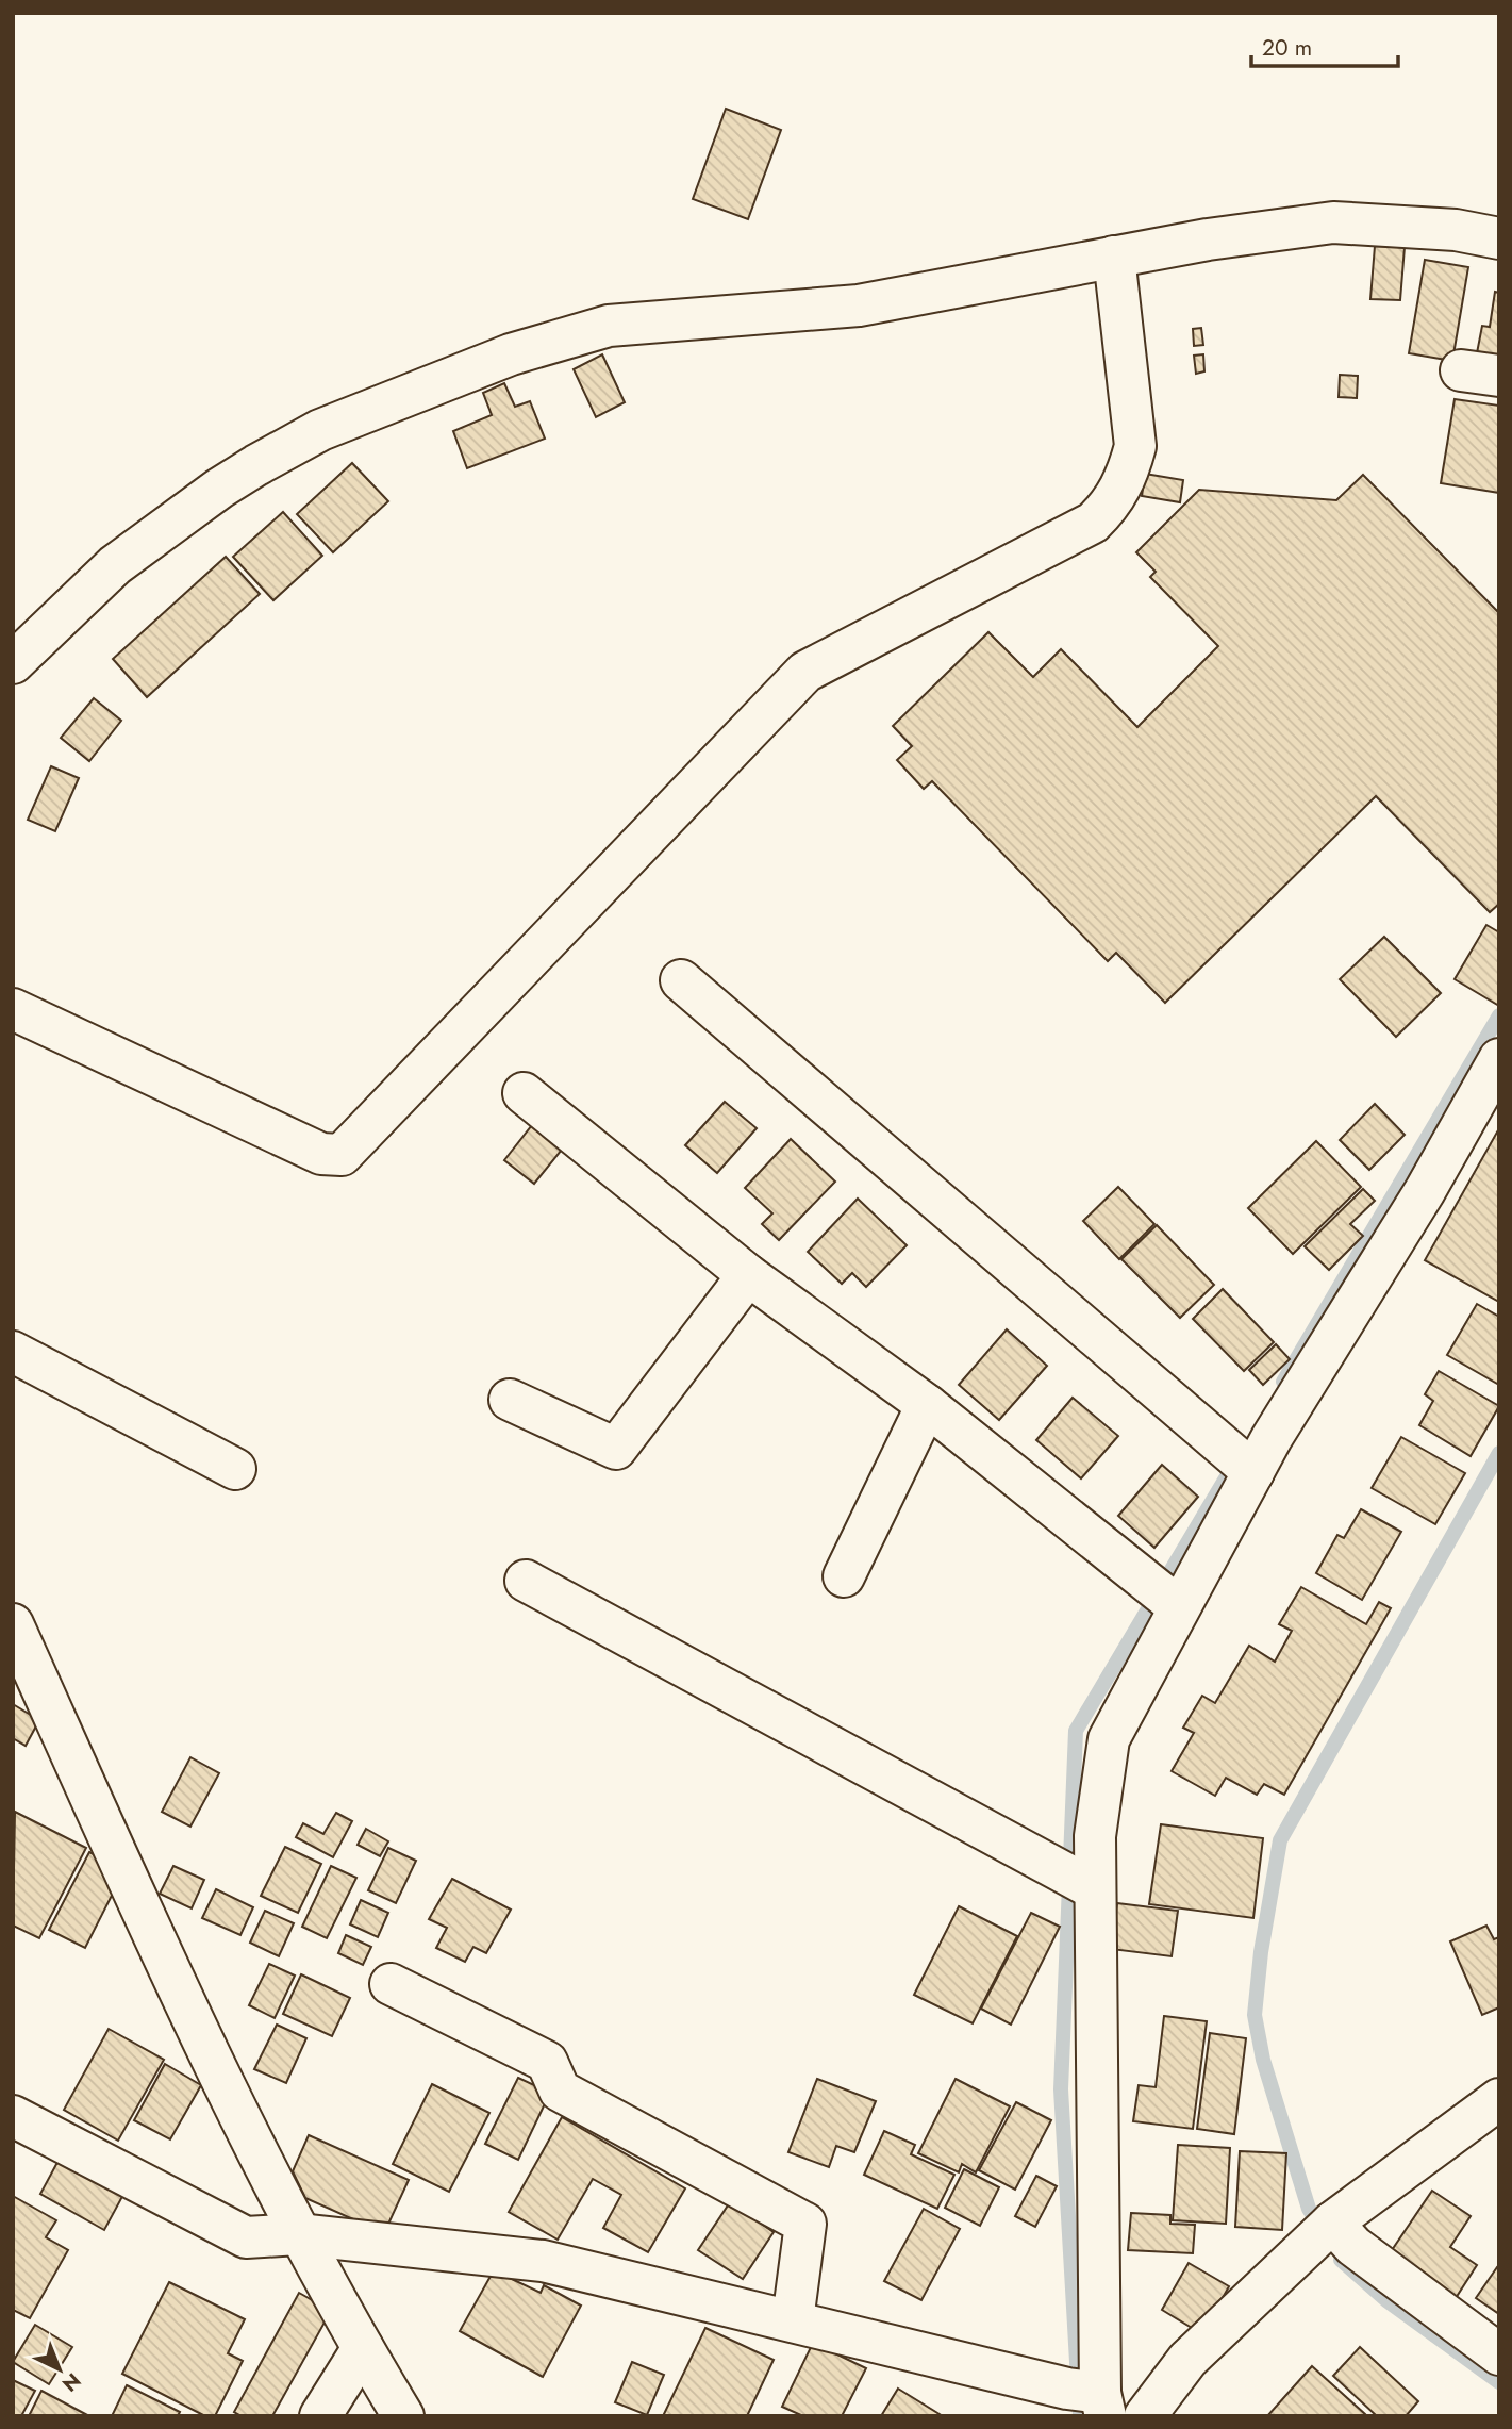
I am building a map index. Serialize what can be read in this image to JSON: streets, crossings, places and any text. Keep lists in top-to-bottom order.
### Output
{
  "scale_bar": "20 m",
  "north": "bottom right"
}
